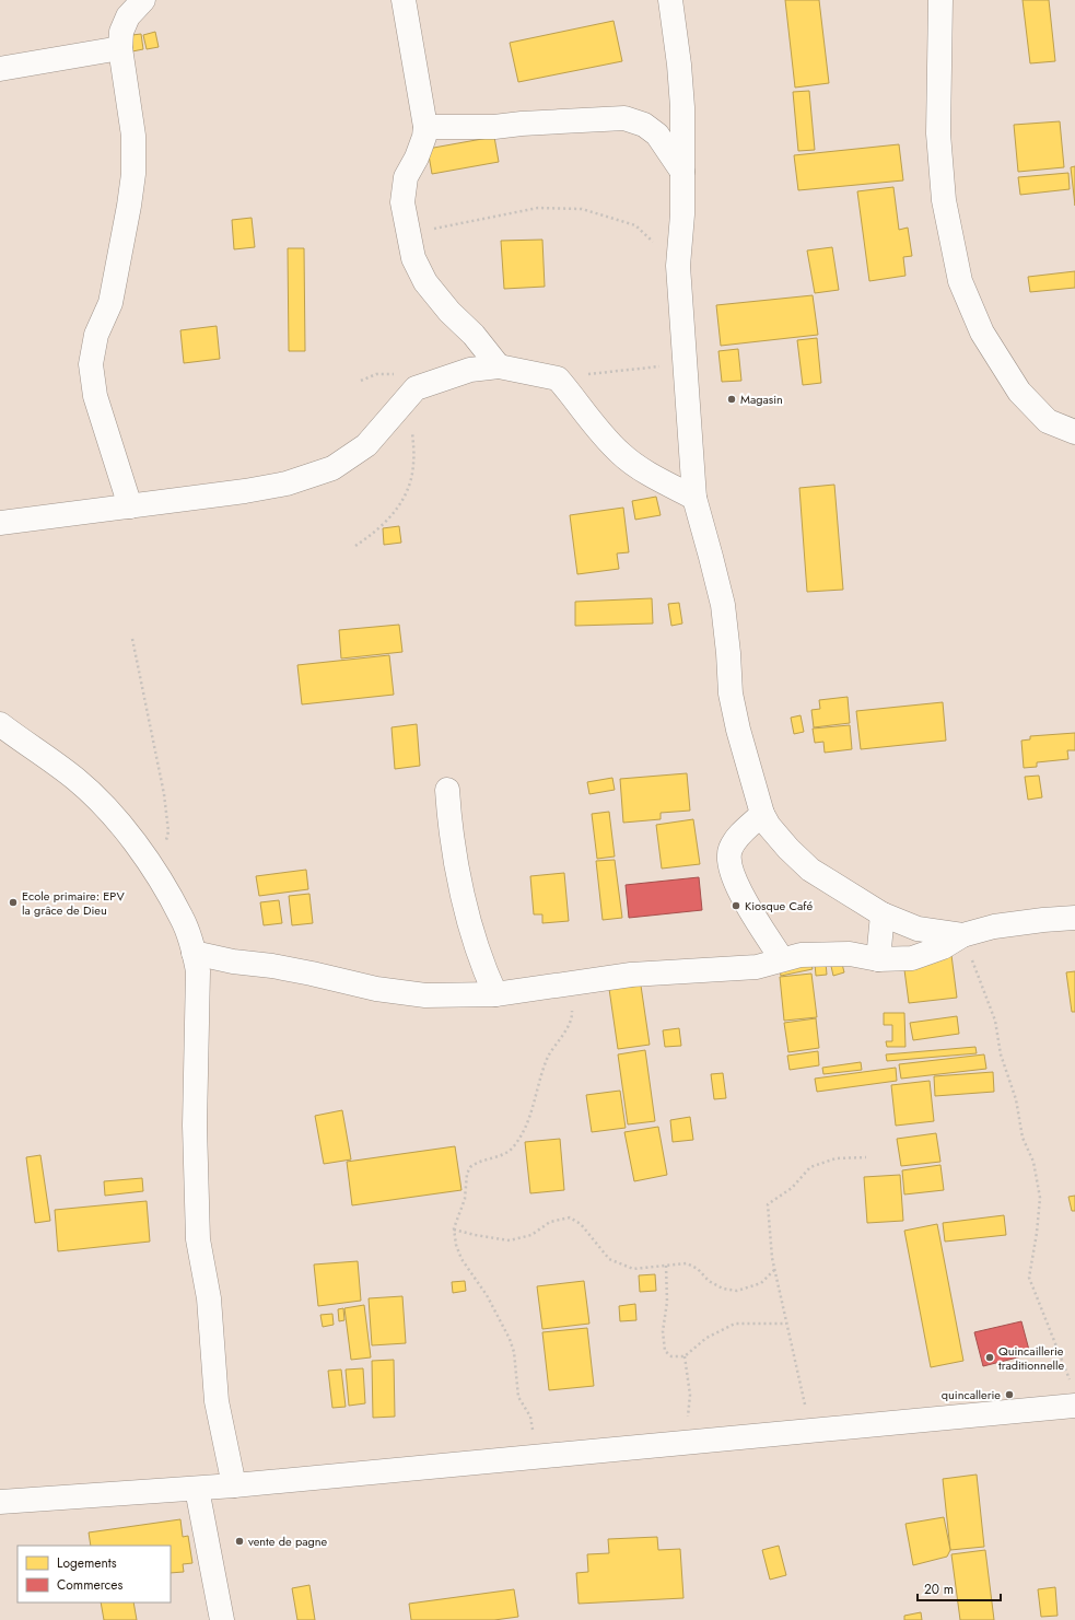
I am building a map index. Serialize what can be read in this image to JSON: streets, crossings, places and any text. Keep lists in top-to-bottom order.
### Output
{
  "places": [
    "Magasin",
    "Ecole primaire: EPV la grâce de Dieu",
    "Kiosque Café",
    "Quincaillerie traditionnelle",
    "quincallerie",
    "vente de pagne"
  ],
  "legend": ["Logements", "Commerces"],
  "scale_bar": "20 m"
}
